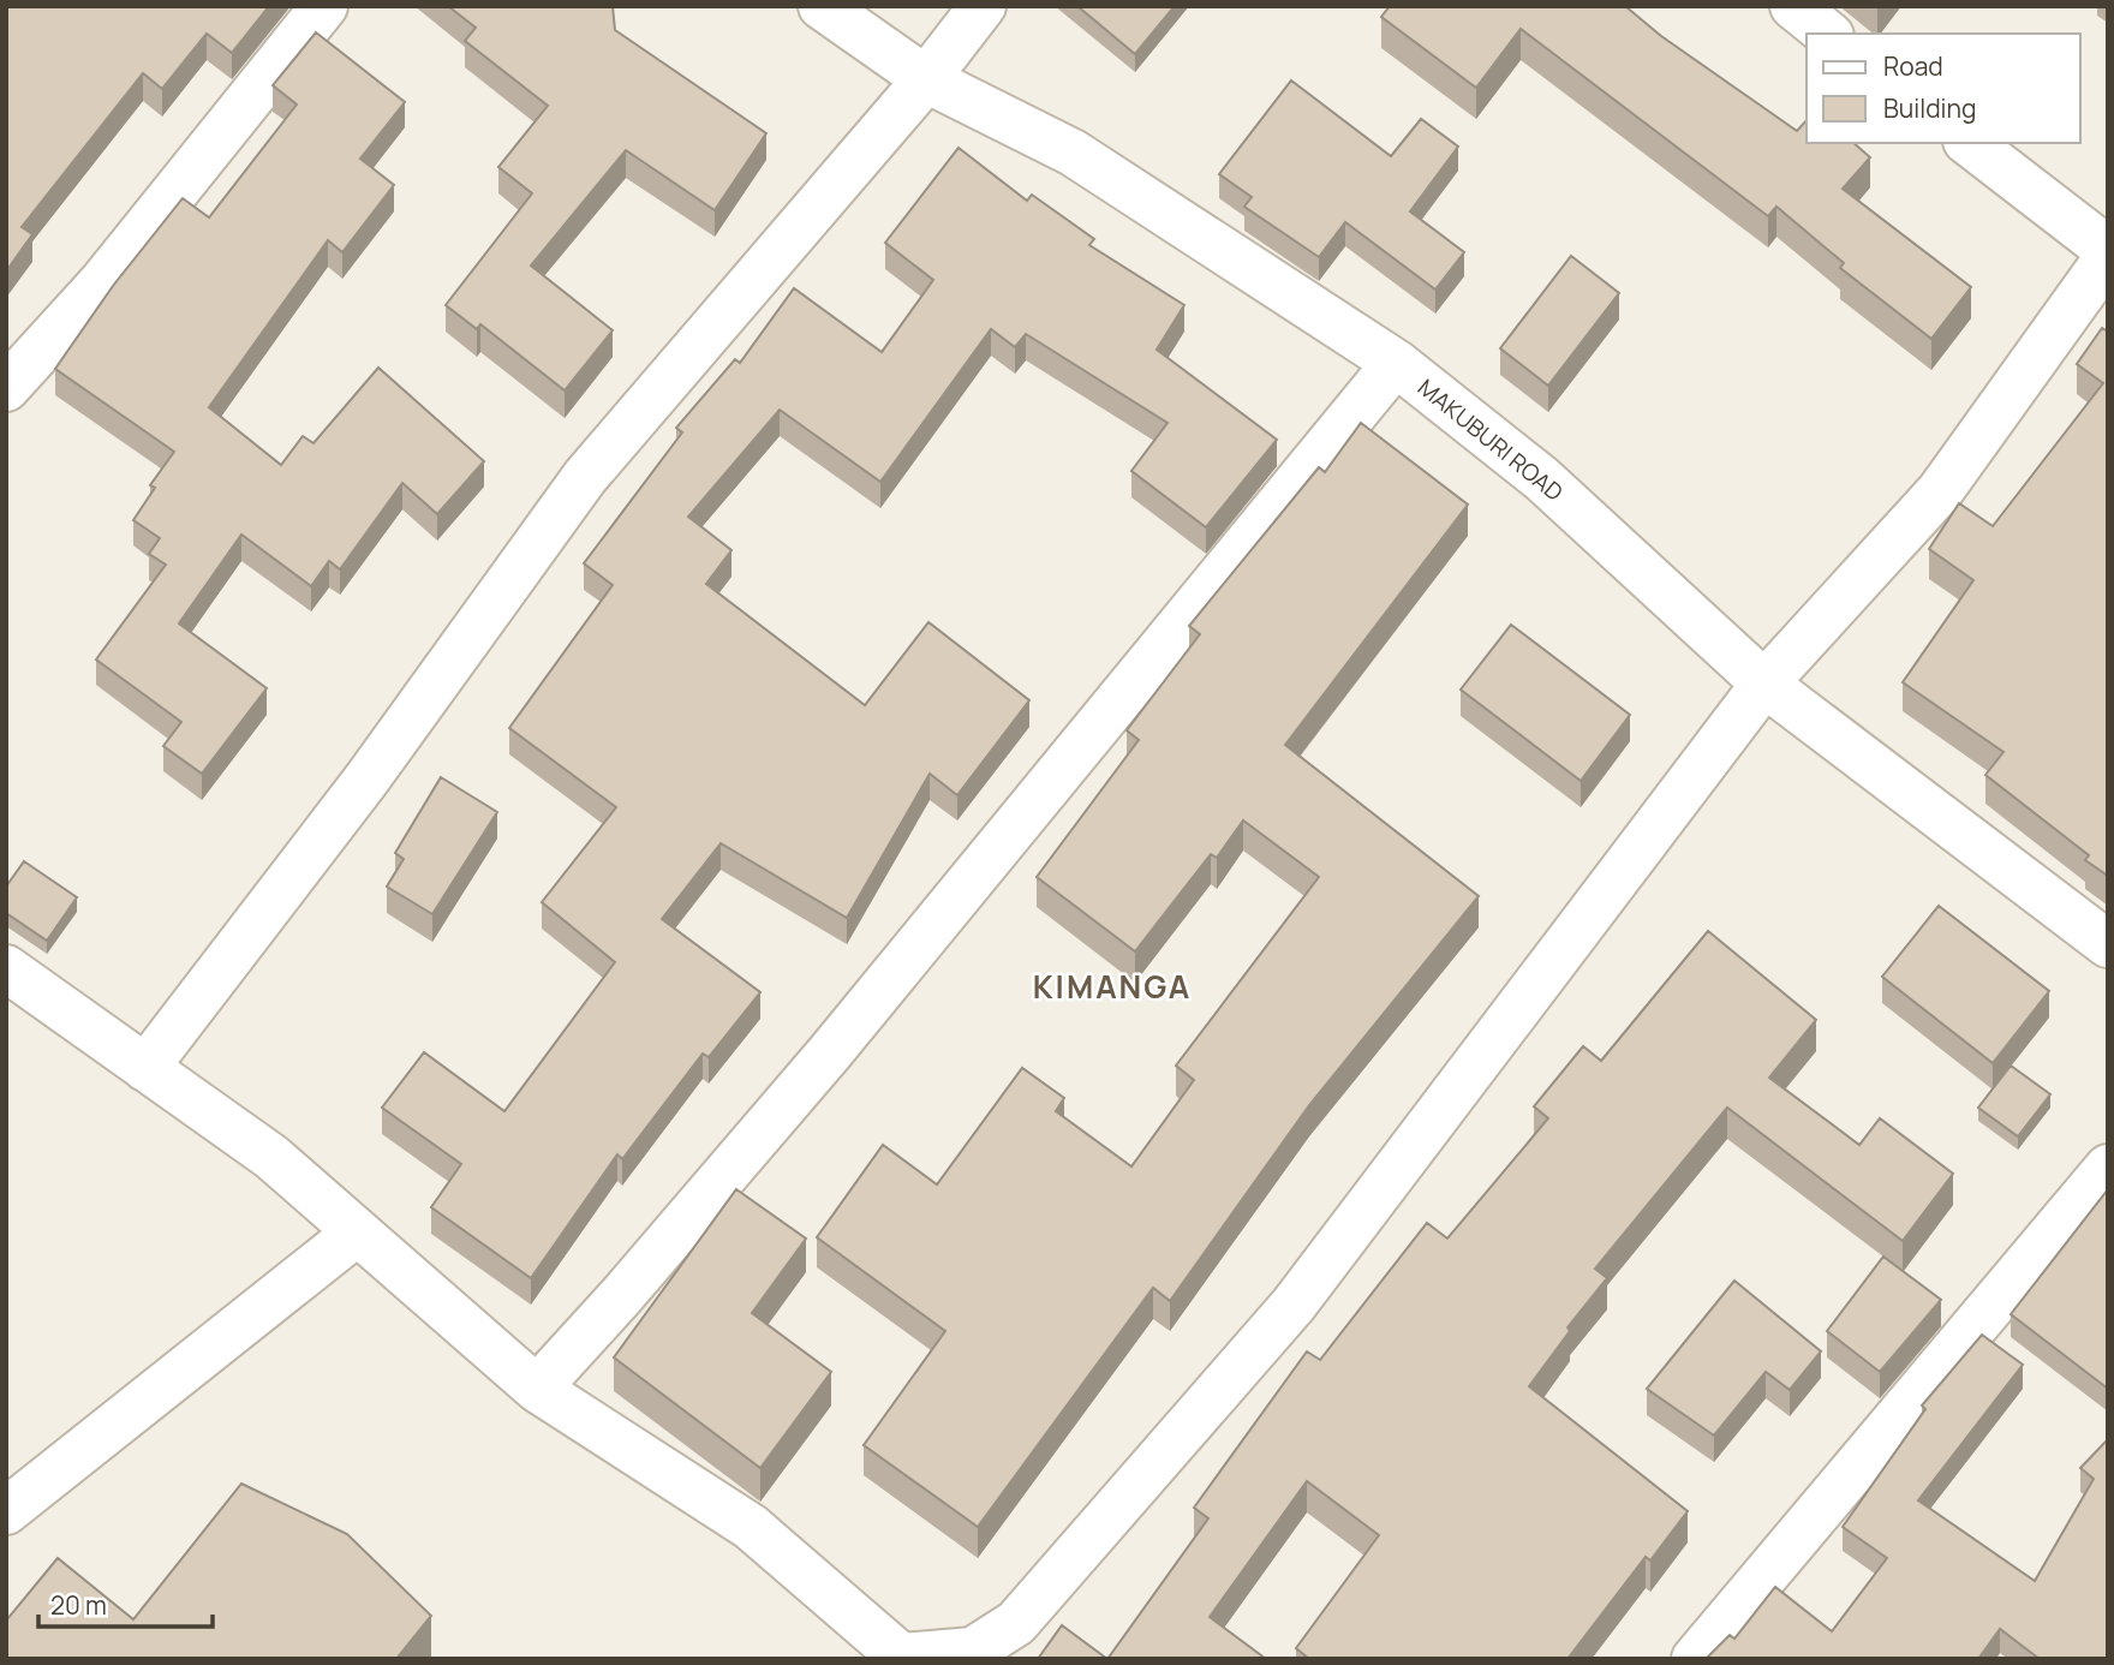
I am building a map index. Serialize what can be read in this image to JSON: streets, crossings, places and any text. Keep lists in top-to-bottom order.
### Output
{
  "streets": {
    "street": ["MAKUBURI ROAD"]
  },
  "districts": ["KIMANGA"],
  "legend": ["Road", "Building"],
  "scale_bar": "20 m"
}
